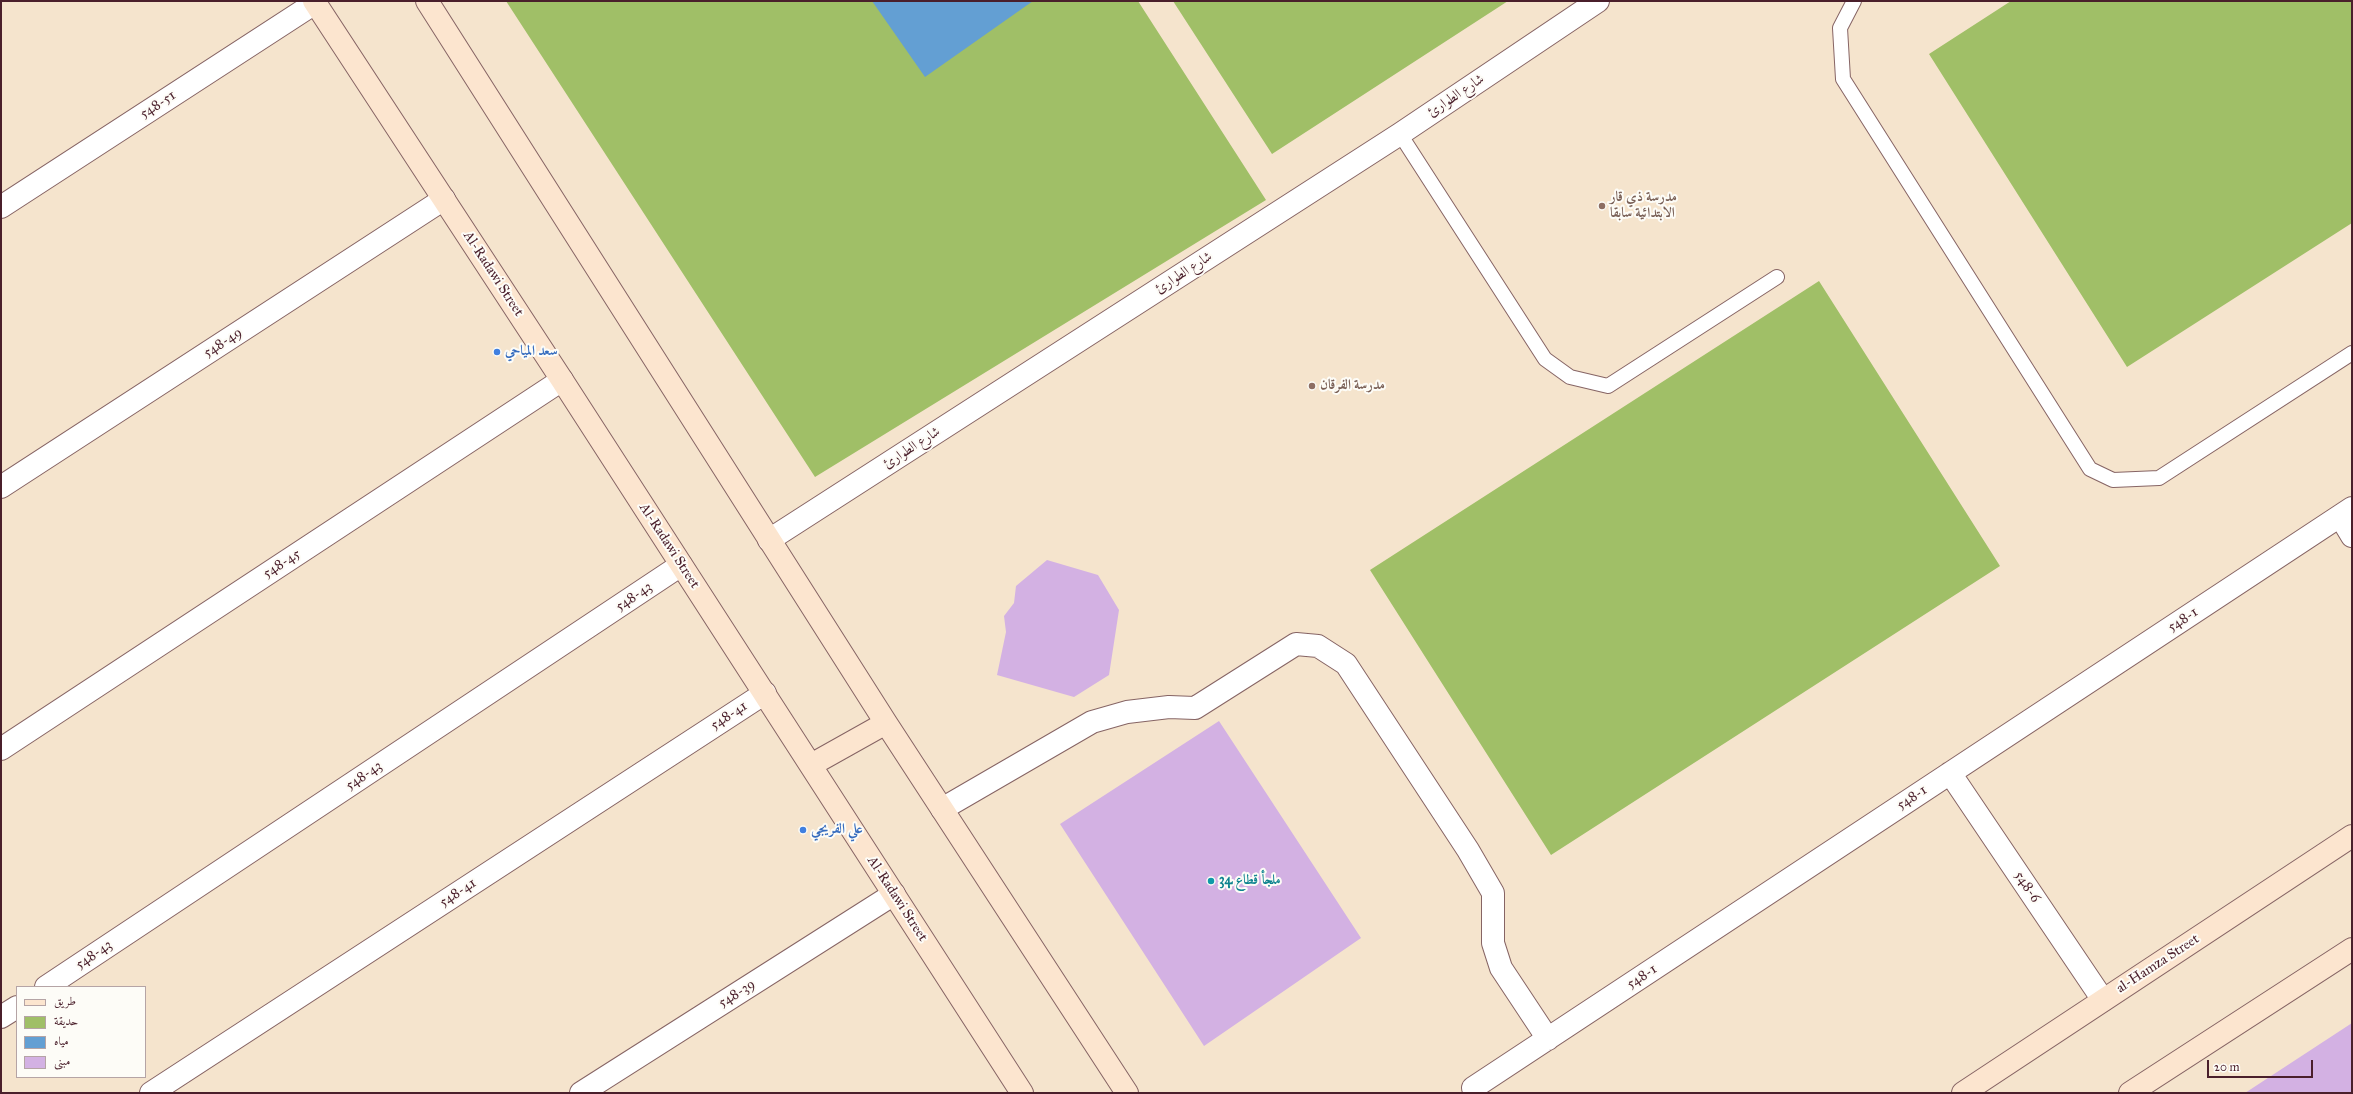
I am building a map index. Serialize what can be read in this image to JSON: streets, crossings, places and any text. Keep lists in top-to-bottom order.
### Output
{
  "streets": {
    "street": [
      "شارع الطوارئ",
      "548-51",
      "Al-Radawi Street",
      "548-49",
      "548-45",
      "548-43",
      "548-1",
      "548-41",
      "548-6",
      "al-Hamza Street",
      "548-39"
    ]
  },
  "crossings": [
    ["548-51", "Al-Radawi Street"],
    ["Al-Radawi Street", "548-49"],
    ["Al-Radawi Street", "548-45"],
    ["Al-Radawi Street", "548-43"],
    ["Al-Radawi Street", "548-41"],
    ["Al-Radawi Street", "548-39"],
    ["548-1", "548-6"],
    ["548-6", "al-Hamza Street"]
  ],
  "places": [
    "مدرسة ذي قار الابتدائية سابقا",
    "سعد المياحي",
    "مدرسة الفرقان",
    "علي الفريجي",
    "ملجأ قطاع 34"
  ],
  "legend": [
    "طريق",
    "حديقة",
    "مياه",
    "مبنى"
  ],
  "scale_bar": "20 m"
}
